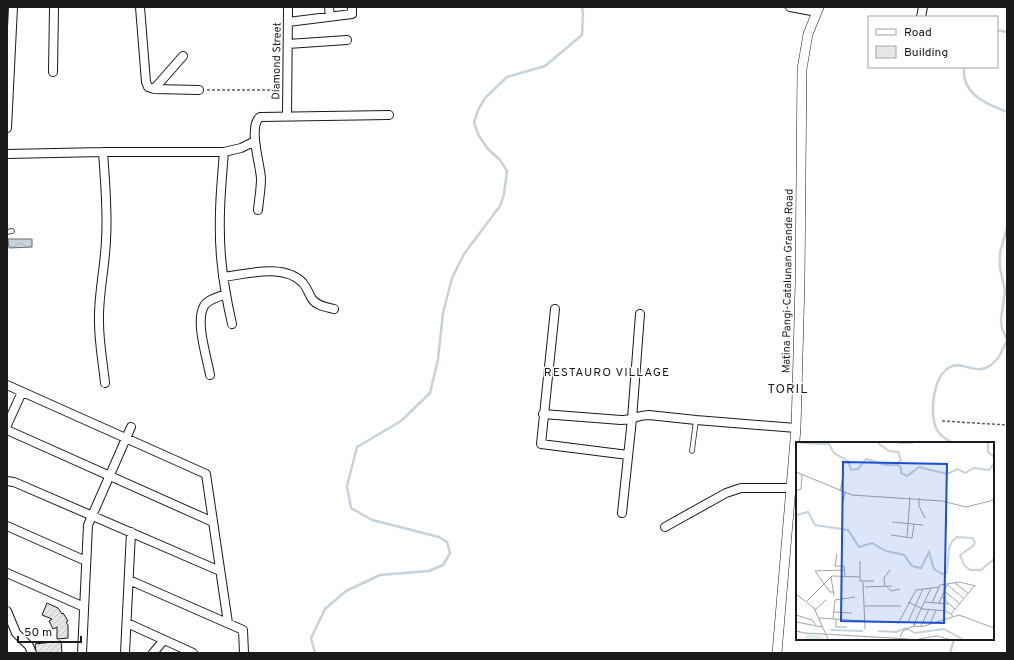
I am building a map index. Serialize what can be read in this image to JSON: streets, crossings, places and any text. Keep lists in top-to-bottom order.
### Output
{
  "streets": {
    "street": ["Diamond Street", "Matina Pangi-Catalunan Grande Road"]
  },
  "districts": ["RESTAURO VILLAGE", "TORIL"],
  "legend": ["Road", "Building"],
  "scale_bar": "50 m"
}
